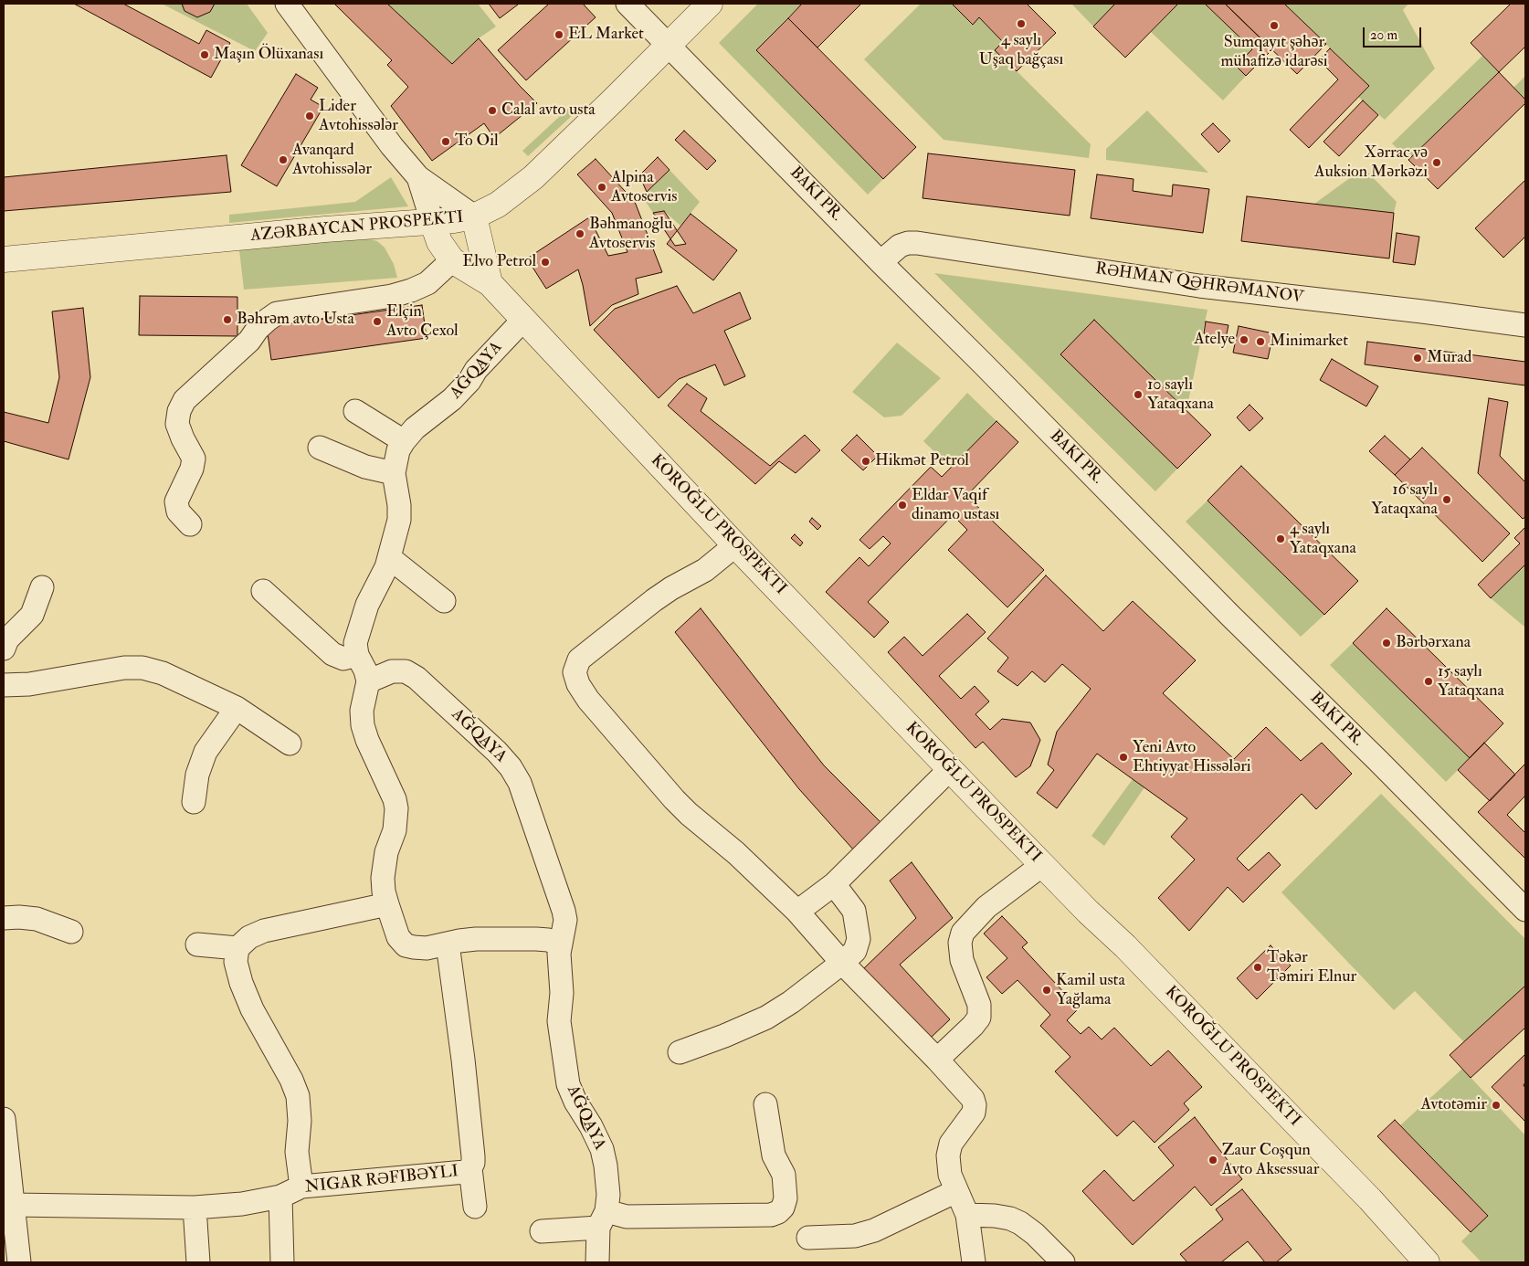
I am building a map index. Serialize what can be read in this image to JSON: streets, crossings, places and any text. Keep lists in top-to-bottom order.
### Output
{
  "streets": {
    "street": [
      "AZƏRBAYCAN PROSPEKTI",
      "RƏHMAN QƏHRƏMANOV",
      "AĞQAYA",
      "KOROĞLU PROSPEKTI",
      "NIGAR RƏFIBƏYLI"
    ]
  },
  "crossings": [
    ["AĞQAYA", "KOROĞLU PROSPEKTI"]
  ],
  "places": [
    "4 saylı Uşaq bağçası",
    "Sumqayıt şəhər mühafizə idarəsi",
    "EL Market",
    "Maşın Ölüxanası",
    "Calal avto usta",
    "Lider Avtohissələr",
    "To Oil",
    "Avanqard Avtohissələr",
    "Xərrac və Auksion Mərkəzi",
    "Alpina Avtoservis",
    "Bəhmanoğlu Avtoservis",
    "Elvo Petrol",
    "Bəhrəm avto Usta",
    "Elçin Avto Çexol",
    "Atelye",
    "Minimarket",
    "Murad",
    "10 saylı Yataqxana",
    "Hikmət Petrol",
    "16 saylı Yataqxana",
    "Eldar Vaqif dinamo ustası",
    "4 saylı Yataqxana",
    "Bərbərxana",
    "15 saylı Yataqxana",
    "Yeni Avto Ehtiyyat Hissələri",
    "Təkər Təmiri Elnur",
    "Kamil usta Yağlama",
    "Avtotəmir",
    "Zaur Coşqun Avto Aksessuar"
  ],
  "scale_bar": "20 m"
}
